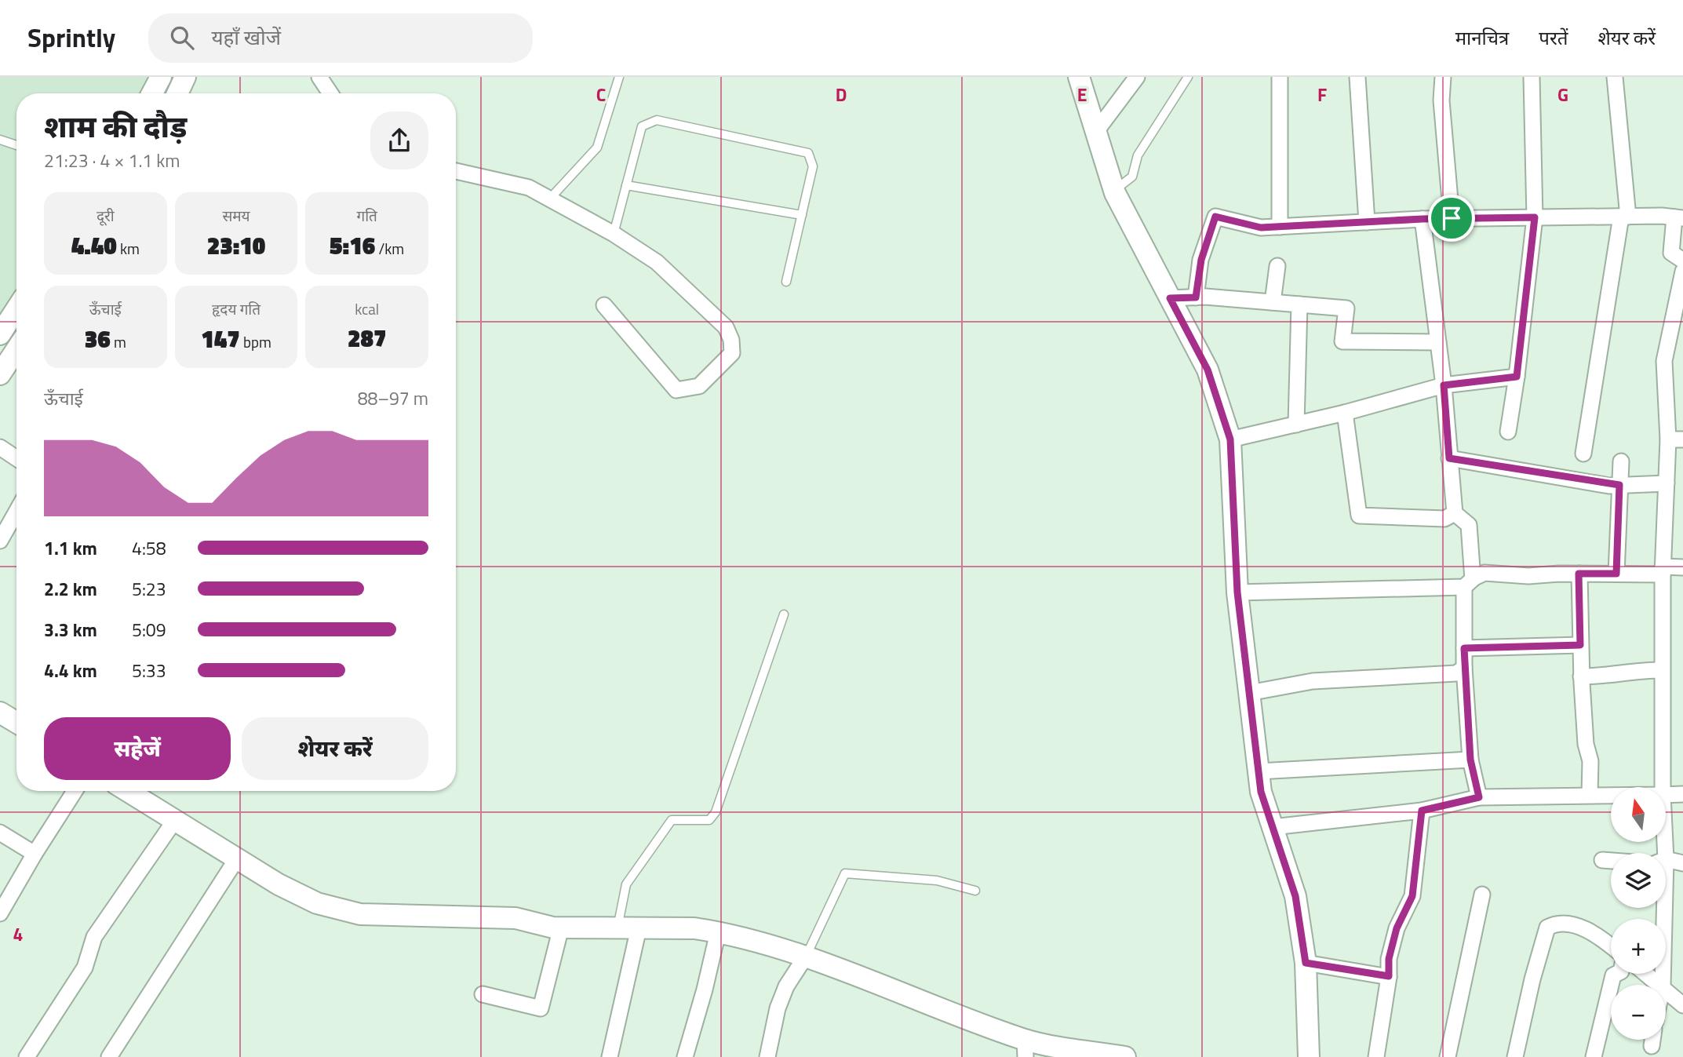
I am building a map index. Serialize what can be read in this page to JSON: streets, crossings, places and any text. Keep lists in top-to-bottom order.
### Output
{
  "north": "top",
  "page": {
    "header": "Sprintly",
    "search": "यहाँ खोजें",
    "nav": ["मानचित्र", "परतें", "शेयर करें"],
    "heading": ["शाम की दौड़", "21:23 · 4 × 1.1 km"],
    "stats": [
      ["दूरी", "4.40 km"],
      ["समय", "23:10"],
      ["गति", "5:16 /km"],
      ["ऊँचाई", "36 m"],
      ["हृदय गति", "147 bpm"],
      ["kcal", "287"]
    ],
    "chart": ["ऊँचाई", "88–97 m"],
    "list": [
      {
        "name": "1.1 km",
        "note": "4:58"
      },
      {
        "name": "2.2 km",
        "note": "5:23"
      },
      {
        "name": "3.3 km",
        "note": "5:09"
      },
      {
        "name": "4.4 km",
        "note": "5:33"
      }
    ],
    "buttons": ["सहेजें", "शेयर करें"],
    "map_buttons": ["+", "−"]
  },
  "grid": {
    "columns": [
      "C",
      "D",
      "E",
      "F",
      "G"
    ],
    "rows": ["4"]
  }
}
